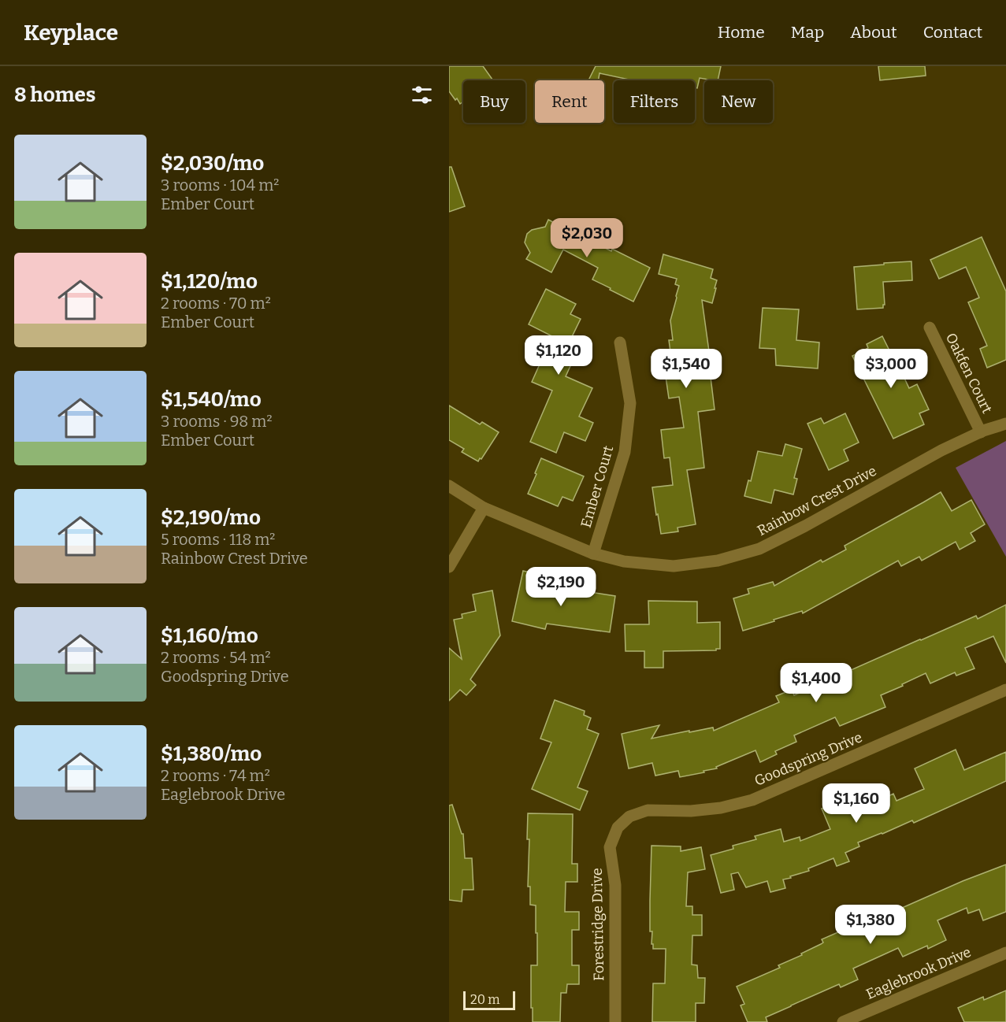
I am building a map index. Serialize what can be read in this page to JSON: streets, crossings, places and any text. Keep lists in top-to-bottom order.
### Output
{
  "streets": {
    "street": [
      "Oakfen Court",
      "Ember Court",
      "Rainbow Crest Drive",
      "Goodspring Drive",
      "Forestridge Drive",
      "Eaglebrook Drive"
    ]
  },
  "crossings": [
    ["Oakfen Court", "Rainbow Crest Drive"],
    ["Ember Court", "Rainbow Crest Drive"],
    ["Goodspring Drive", "Forestridge Drive"]
  ],
  "scale_bar": "20 m",
  "page": {
    "header": "Keyplace",
    "nav": [
      "Home",
      "Map",
      "About",
      "Contact"
    ],
    "heading": "8 homes",
    "chip": [
      "Buy",
      "Rent",
      "Filters",
      "New"
    ],
    "list": [
      {
        "name": "$2,030/mo",
        "note": "3 rooms · 104 m² · Ember Court"
      },
      {
        "name": "$1,120/mo",
        "note": "2 rooms · 70 m² · Ember Court"
      },
      {
        "name": "$1,540/mo",
        "note": "3 rooms · 98 m² · Ember Court"
      },
      {
        "name": "$2,190/mo",
        "note": "5 rooms · 118 m² · Rainbow Crest Drive"
      },
      {
        "name": "$1,160/mo",
        "note": "2 rooms · 54 m² · Goodspring Drive"
      },
      {
        "name": "$1,380/mo",
        "note": "2 rooms · 74 m² · Eaglebrook Drive"
      }
    ],
    "price": [
      "$2,030",
      "$1,120",
      "$1,540",
      "$3,000",
      "$2,190",
      "$1,400",
      "$1,160",
      "$1,380"
    ],
    "scale": "20 m"
  }
}
